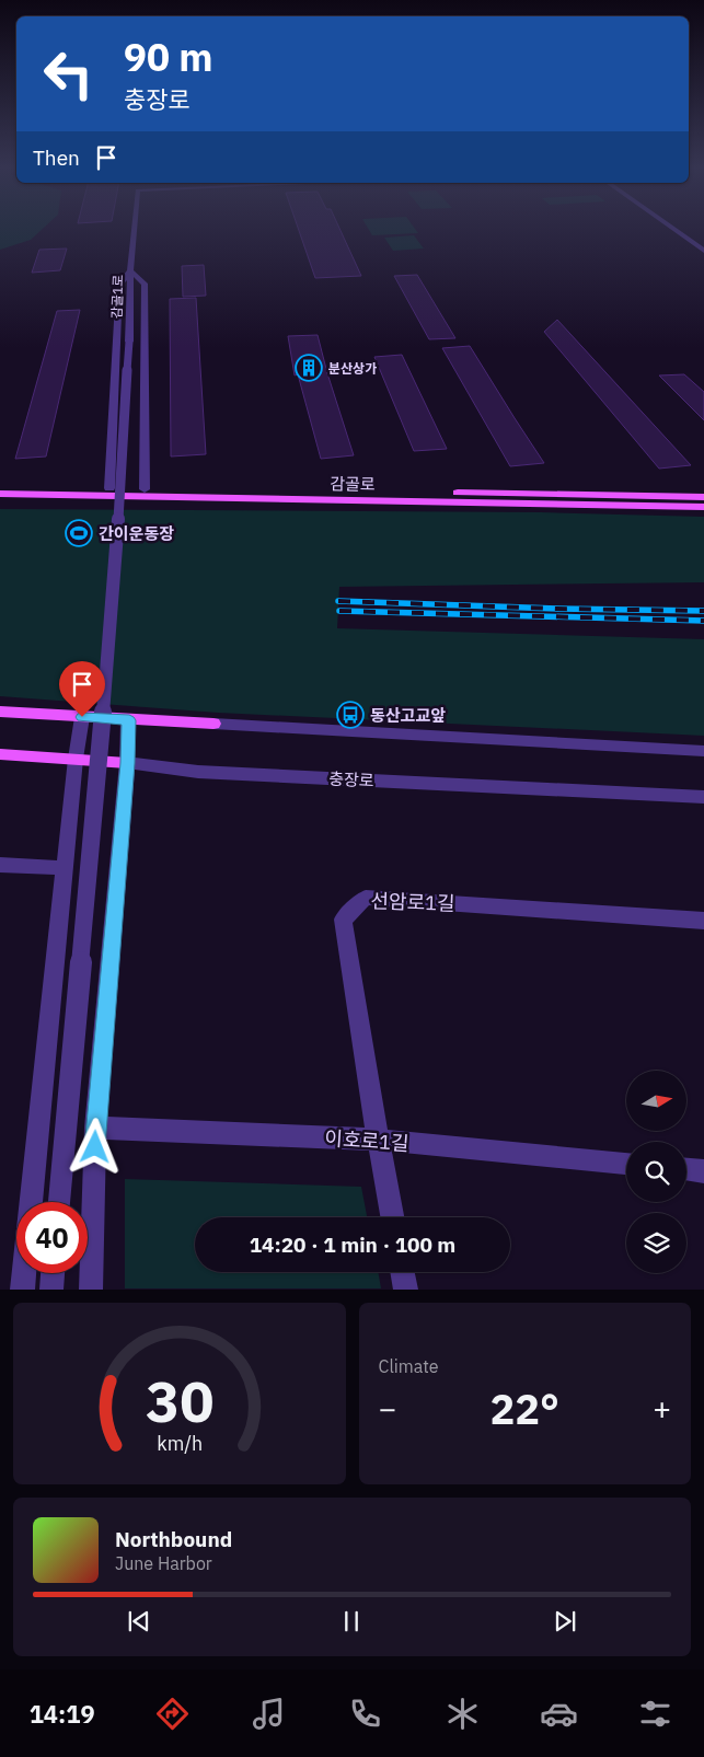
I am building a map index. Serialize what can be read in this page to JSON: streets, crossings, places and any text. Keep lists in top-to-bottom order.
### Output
{
  "streets": {
    "main road": ["감골로", "충장로"],
    "street": ["감골1로", "선암로1길", "이호로1길"]
  },
  "crossings": [
    ["선암로1길", "이호로1길"]
  ],
  "places": {
    "building": ["분산상가"],
    "sports": ["간이운동장"],
    "bus stop": ["동산고교앞"]
  },
  "north": "right",
  "page": {
    "turn": ["90 m", "충장로"],
    "then": "Then",
    "limit": "40",
    "trip": "14:20 · 1 min · 100 m",
    "tile": "Climate",
    "heat": ["−", "22°", "+"],
    "song": ["Northbound", "June Harbor"],
    "tabs": "14:19",
    "gauge": ["30", "km/h"]
  }
}
